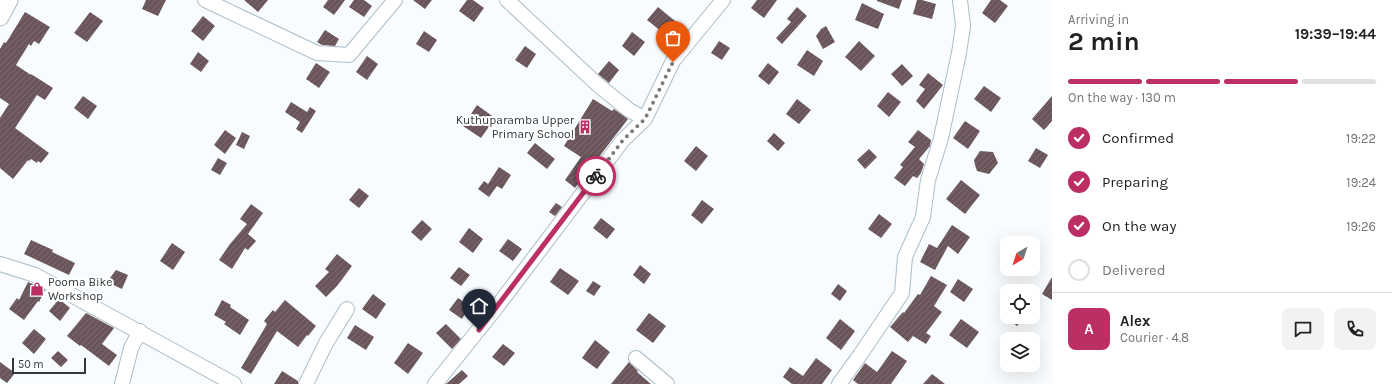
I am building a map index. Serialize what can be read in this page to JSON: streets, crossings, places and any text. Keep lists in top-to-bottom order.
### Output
{
  "places": {
    "building": ["Kuthuparamba Upper Primary School"],
    "shop": ["Pooma Bike Workshop"]
  },
  "scale_bar": "50 m",
  "north": "bottom left",
  "page": {
    "heading": ["2 min", "Arriving in", "19:39–19:44"],
    "panel": ["Alex", "Courier · 4.8"],
    "bar": "On the way · 130 m",
    "list": [
      ["Confirmed", "19:22"],
      ["Preparing", "19:24"],
      ["On the way", "19:26"],
      "Delivered"
    ],
    "round": "A",
    "scale": "50 m"
  }
}
